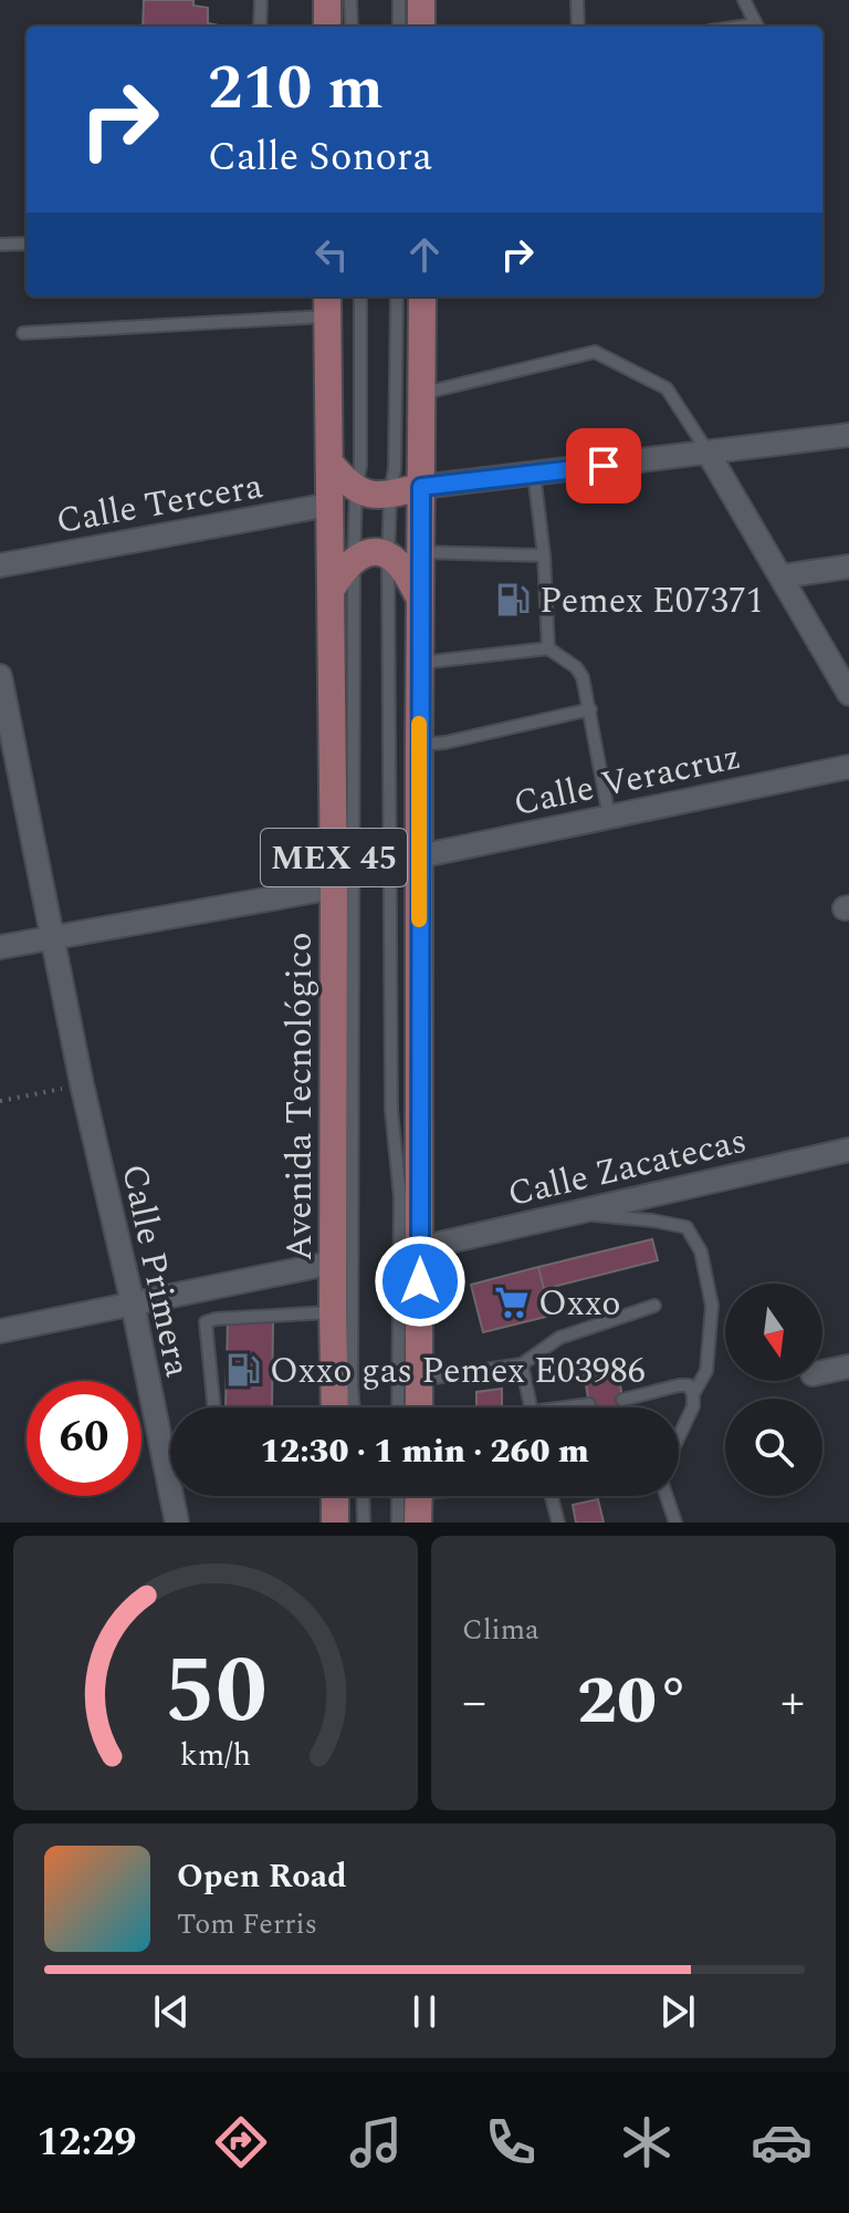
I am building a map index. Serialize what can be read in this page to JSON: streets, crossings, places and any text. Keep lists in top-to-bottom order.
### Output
{
  "streets": {
    "main road": ["MEX 45", "Avenida Tecnológico"],
    "street": [
      "Calle Tercera",
      "Calle Veracruz",
      "Calle Zacatecas",
      "Calle Primera"
    ]
  },
  "crossings": [
    ["Calle Tercera", "Avenida Tecnológico"],
    ["Calle Veracruz", "MEX 45"],
    ["MEX 45", "Calle Zacatecas"]
  ],
  "places": {
    "fuel station": ["Pemex E07371", "Oxxo gas Pemex E03986"],
    "supermarket": ["Oxxo"]
  },
  "north": "bottom",
  "page": {
    "turn": ["210 m", "Calle Sonora"],
    "limit": "60",
    "trip": "12:30 · 1 min · 260 m",
    "tile": "Clima",
    "heat": ["−", "20°", "+"],
    "song": ["Open Road", "Tom Ferris"],
    "tabs": "12:29",
    "gauge": ["50", "km/h"]
  }
}
